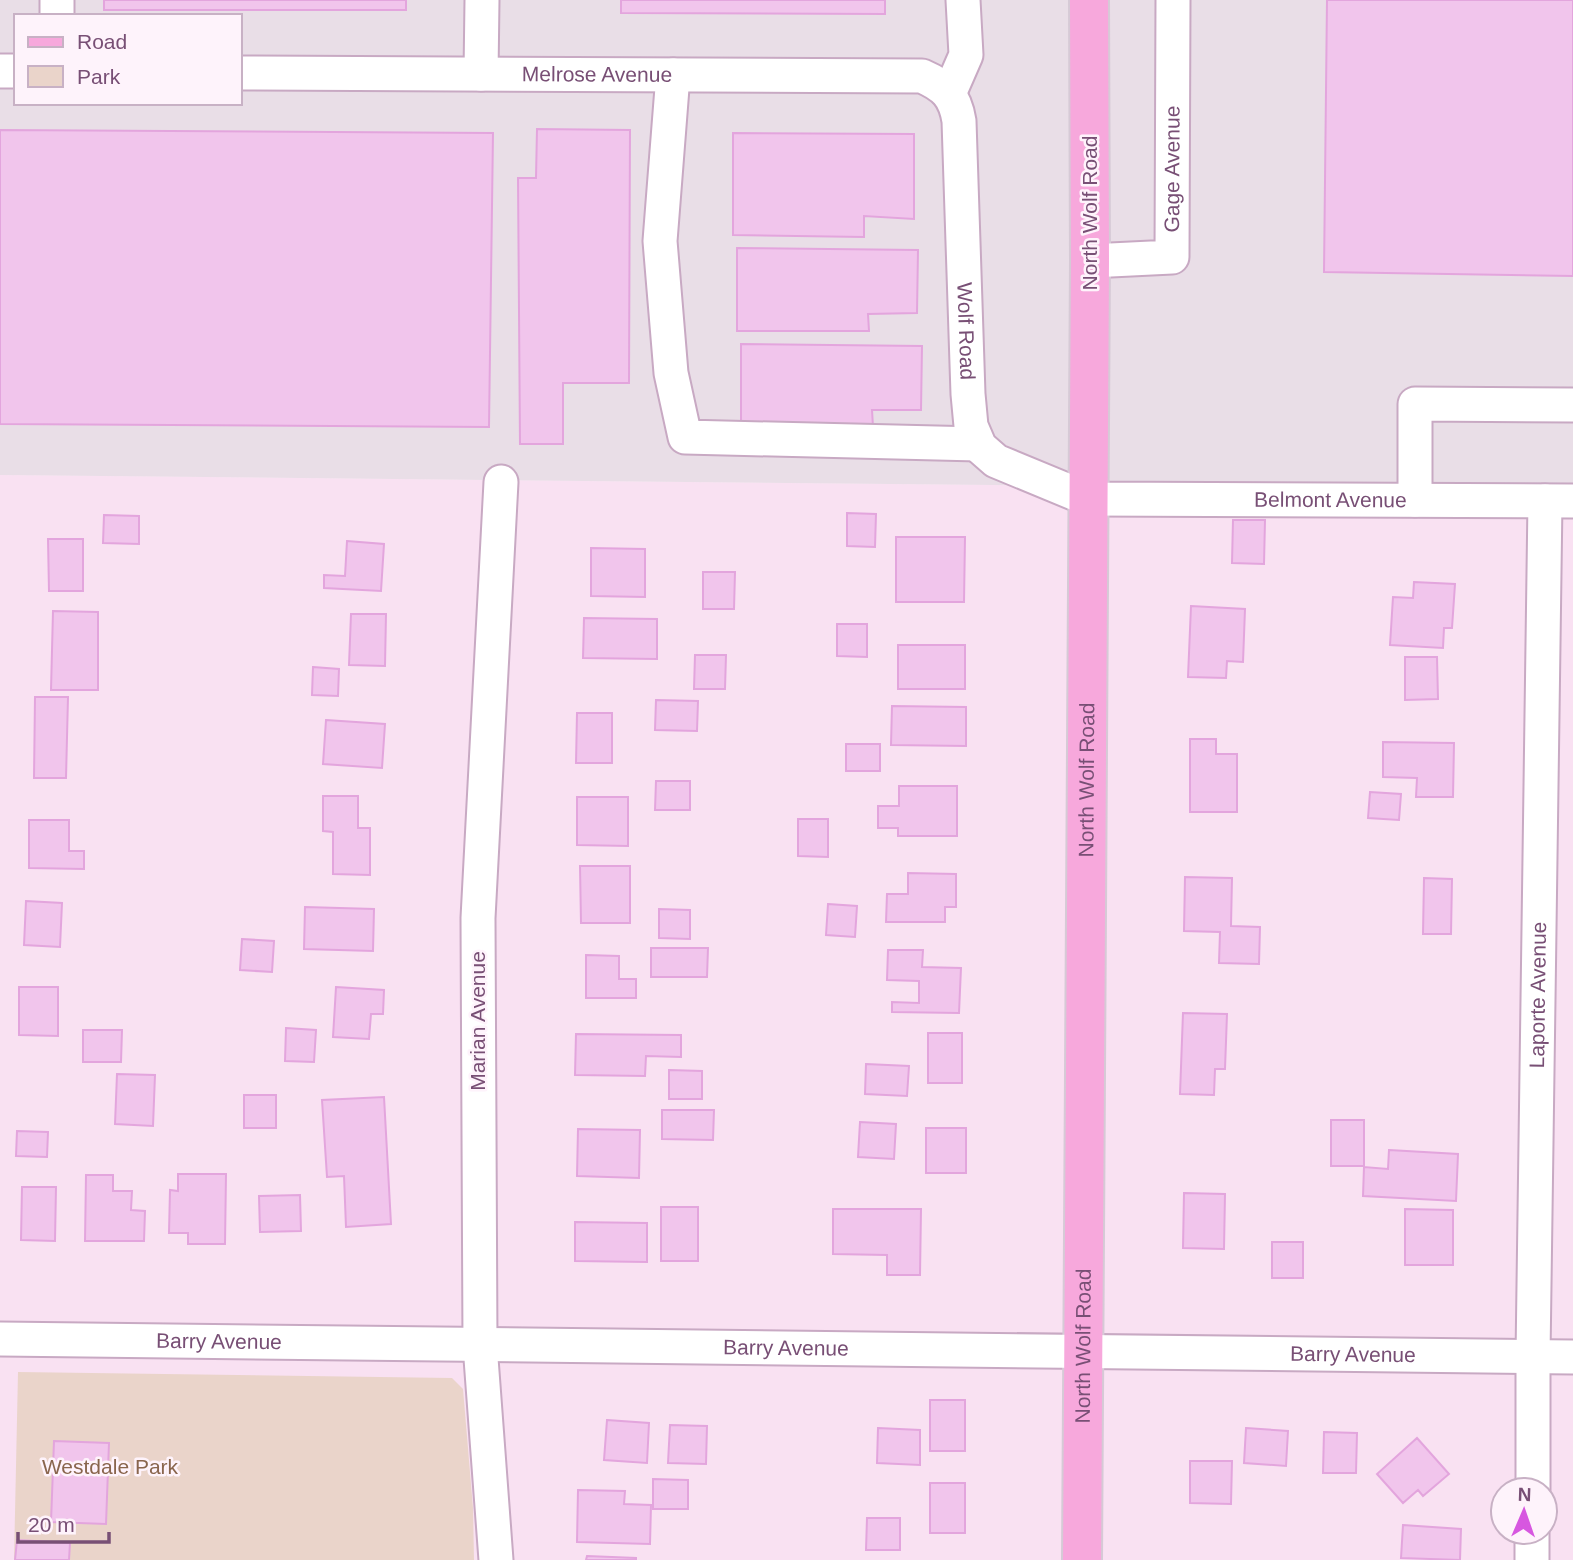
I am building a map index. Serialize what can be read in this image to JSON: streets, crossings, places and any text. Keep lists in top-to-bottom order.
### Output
{
  "streets": {
    "main road": ["North Wolf Road"],
    "street": [
      "Melrose Avenue",
      "Gage Avenue",
      "Wolf Road",
      "Belmont Avenue",
      "Laporte Avenue",
      "Marian Avenue",
      "Barry Avenue"
    ]
  },
  "crossings": [
    ["Melrose Avenue", "Wolf Road"],
    ["Gage Avenue", "North Wolf Road"],
    ["North Wolf Road", "Belmont Avenue"],
    ["North Wolf Road", "Barry Avenue"],
    ["Belmont Avenue", "Laporte Avenue"],
    ["Laporte Avenue", "Barry Avenue"],
    ["Marian Avenue", "Barry Avenue"]
  ],
  "parks": ["Westdale Park"],
  "legend": ["Road", "Park"],
  "scale_bar": "20 m",
  "north": "top"
}
